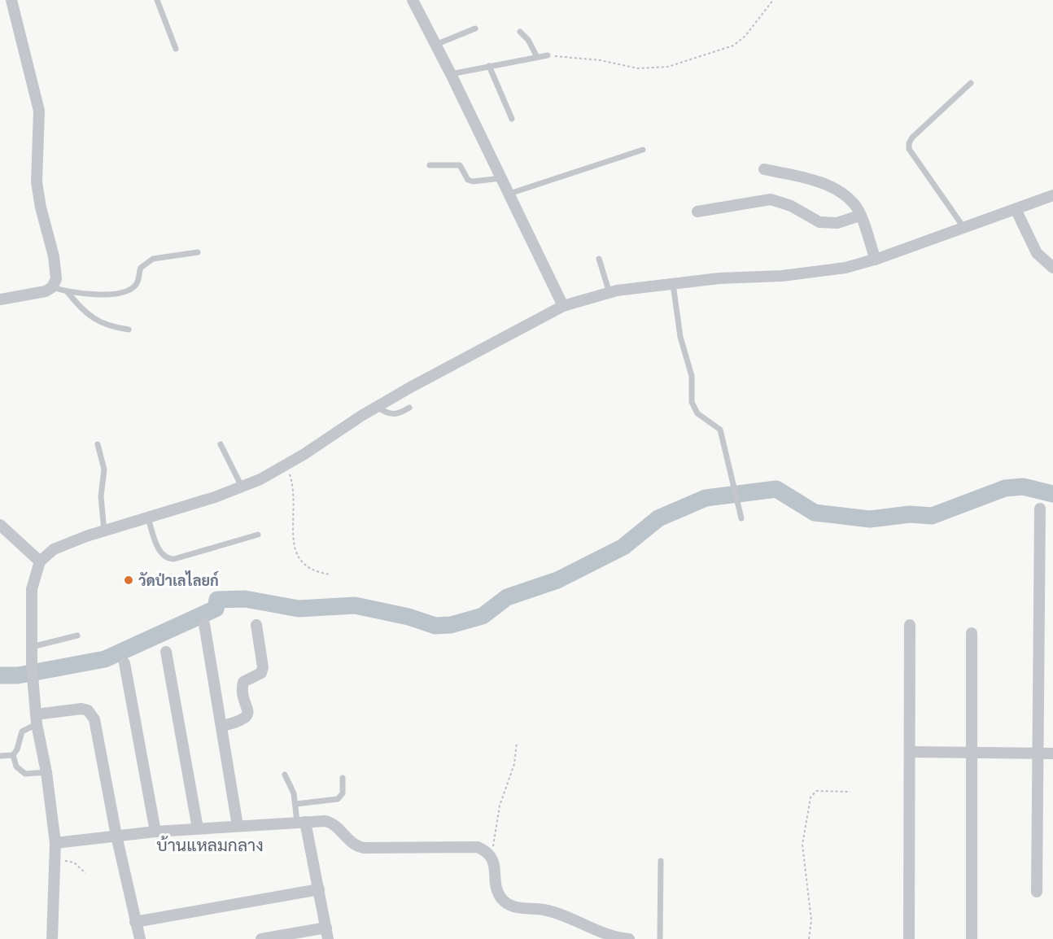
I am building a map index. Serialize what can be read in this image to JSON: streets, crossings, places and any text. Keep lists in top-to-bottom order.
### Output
{
  "districts": ["บ้านแหลมกลาง"],
  "places": ["วัดป่าเลไลยก์"]
}
